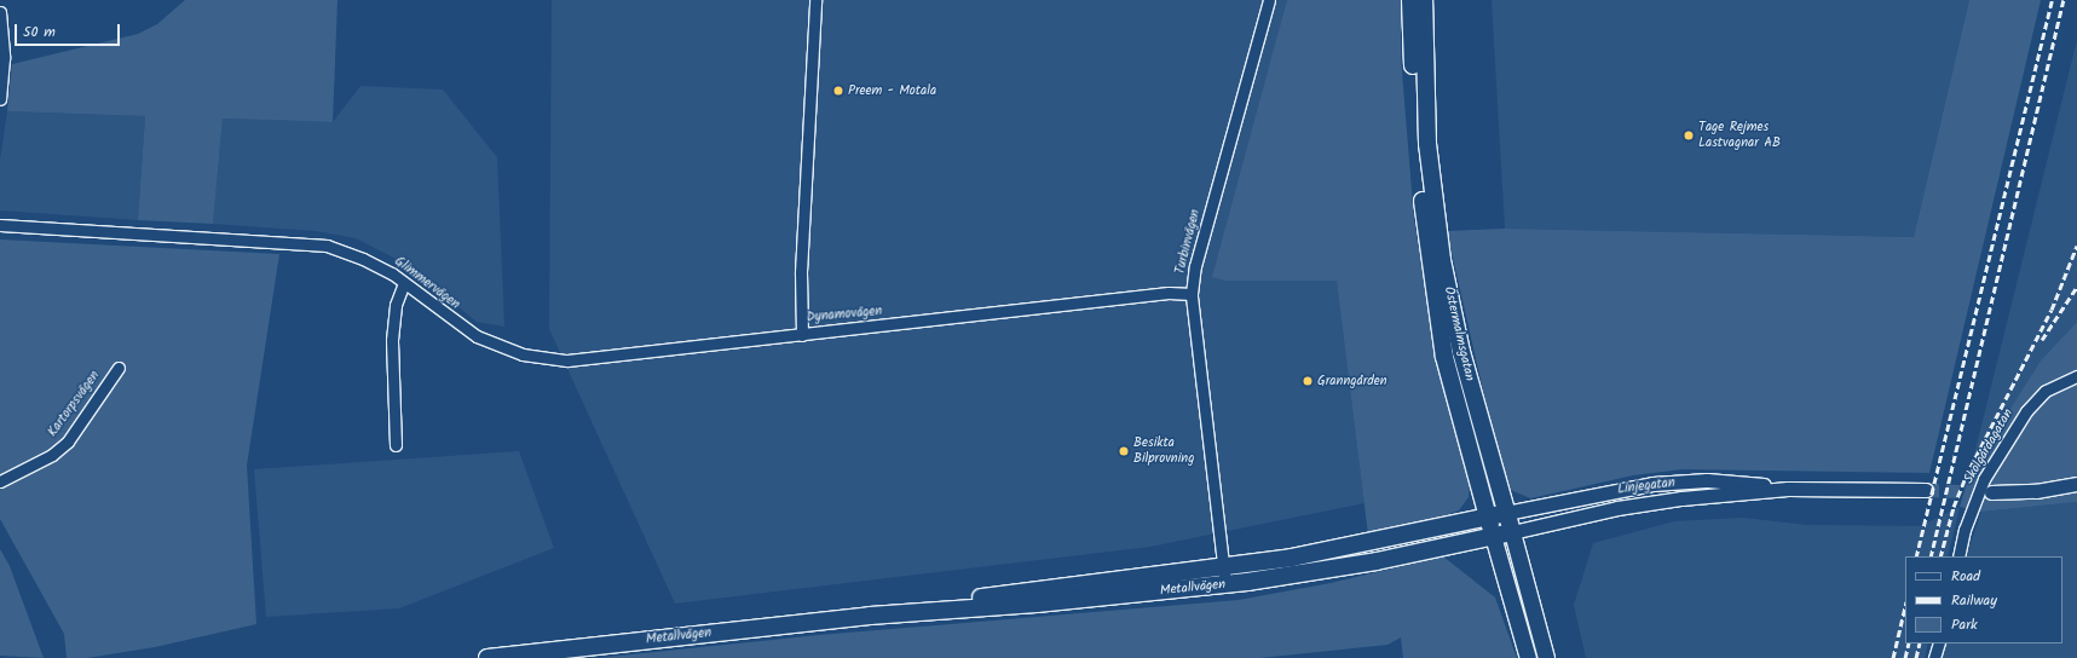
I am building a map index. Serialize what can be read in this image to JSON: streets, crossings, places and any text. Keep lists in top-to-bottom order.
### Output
{
  "streets": {
    "main road": ["Östermalmsgatan", "Metallvägen"],
    "street": [
      "Turbinvägen",
      "Glimmervägen",
      "Dynamovägen",
      "Kartorpsvägen",
      "Skolgårdagatan",
      "Linjegatan"
    ]
  },
  "crossings": [
    ["Turbinvägen", "Dynamovägen"],
    ["Turbinvägen", "Metallvägen"],
    ["Glimmervägen", "Dynamovägen"],
    ["Östermalmsgatan", "Linjegatan"],
    ["Östermalmsgatan", "Metallvägen"],
    ["Linjegatan", "Metallvägen"]
  ],
  "places": [
    "Preem - Motala",
    "Tage Rejmes Lastvagnar AB",
    "Granngården",
    "Besikta Bilprovning"
  ],
  "legend": ["Road", "Railway", "Park"],
  "scale_bar": "50 m"
}
